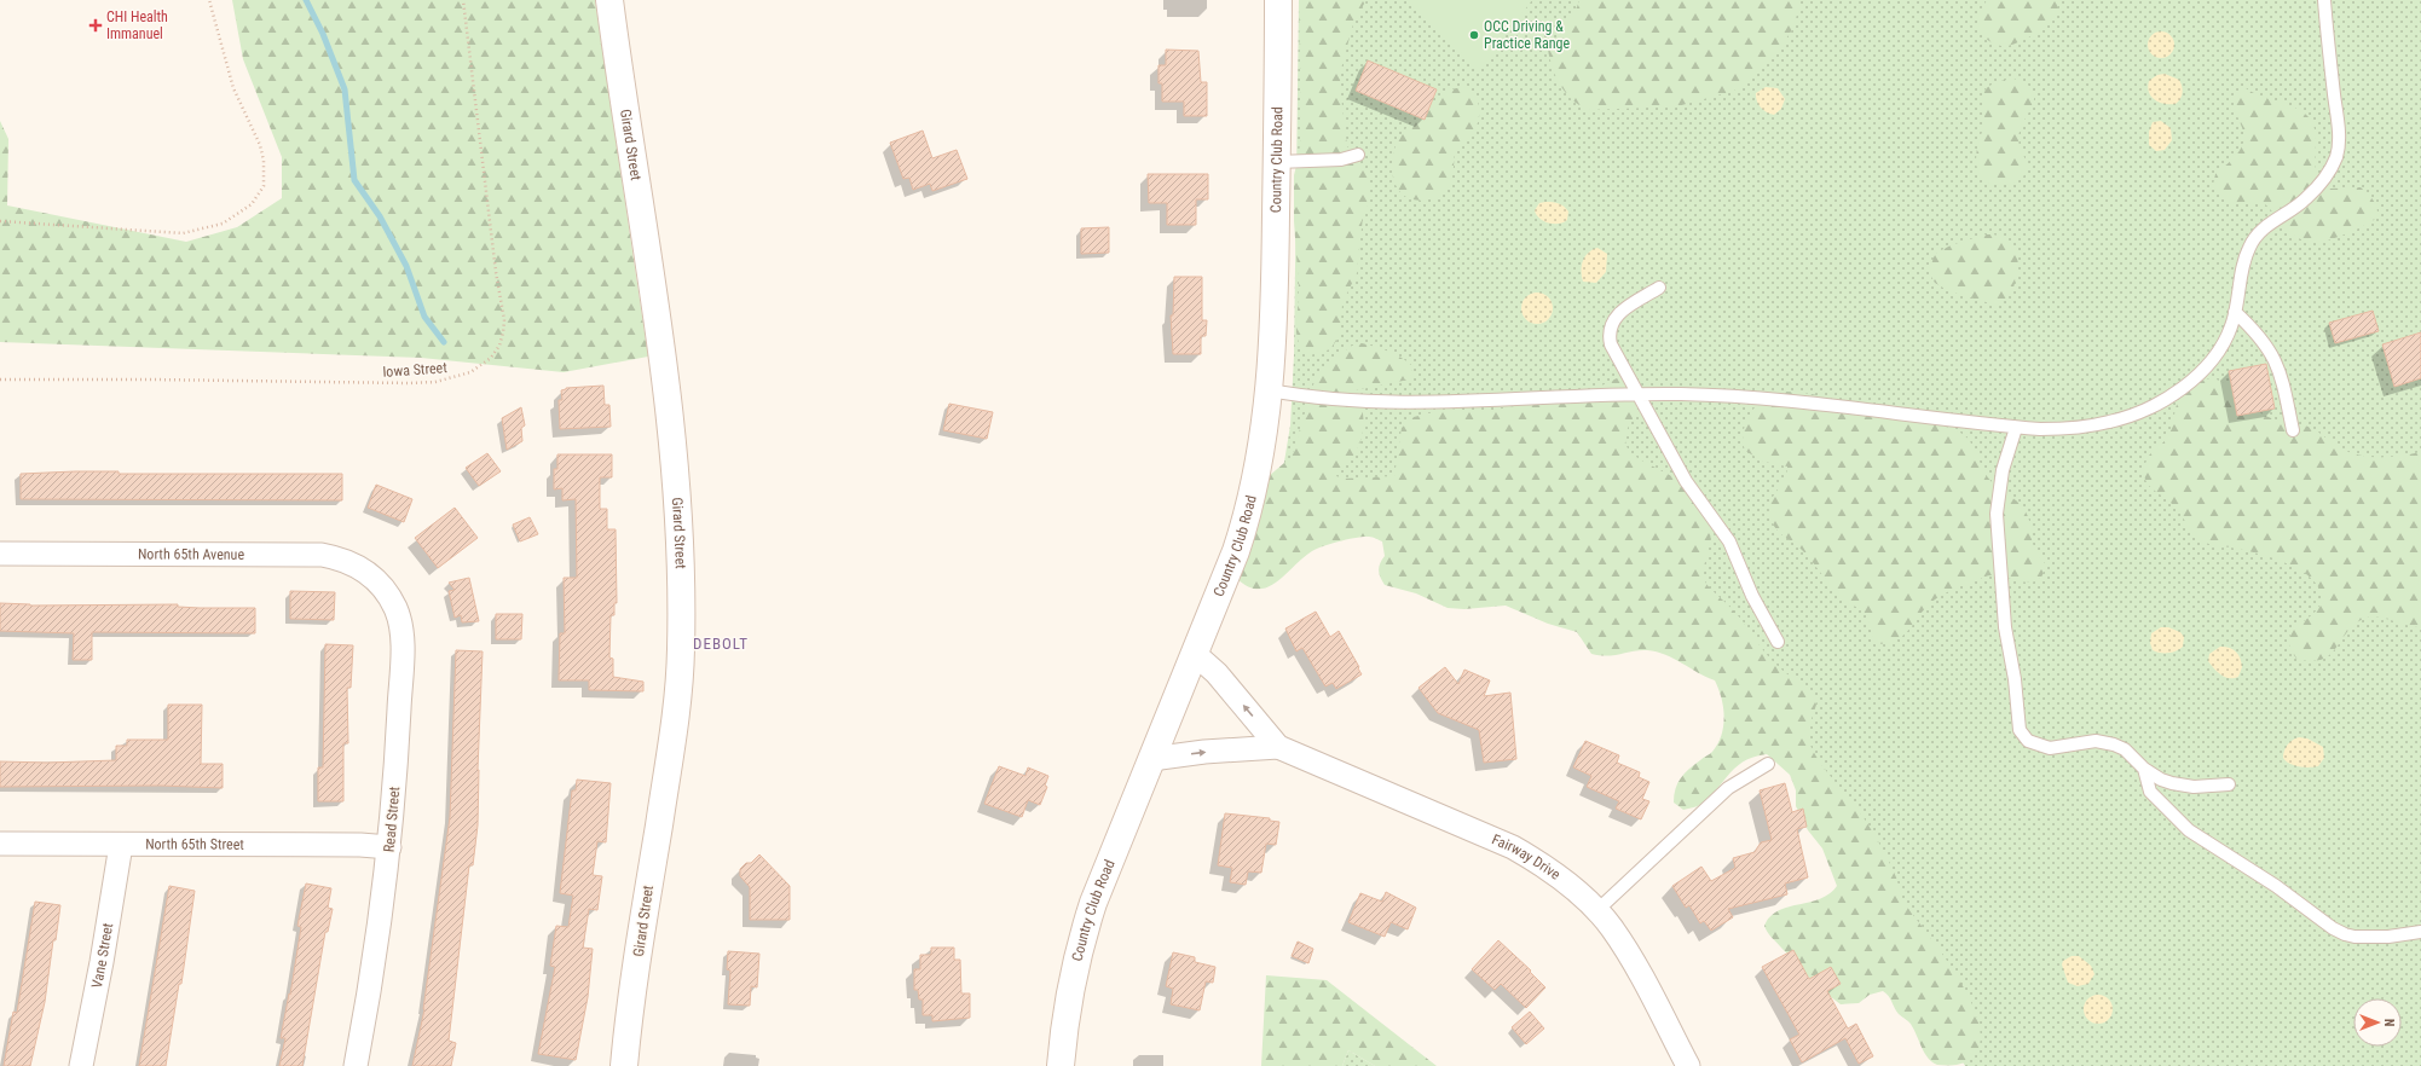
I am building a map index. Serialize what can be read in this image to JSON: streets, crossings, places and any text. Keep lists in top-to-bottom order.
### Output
{
  "streets": {
    "street": [
      "Girard Street",
      "Country Club Road",
      "North 65th Avenue",
      "Read Street",
      "North 65th Street",
      "Fairway Drive",
      "Vane Street"
    ],
    "path": ["Iowa Street"]
  },
  "crossings": [
    ["Country Club Road", "Fairway Drive"],
    ["North 65th Avenue", "Read Street"],
    ["Read Street", "North 65th Street"],
    ["North 65th Street", "Vane Street"]
  ],
  "districts": ["DEBOLT"],
  "places": {
    "health": ["CHI Health Immanuel"],
    "other": ["OCC Driving & Practice Range"]
  },
  "north": "right"
}
